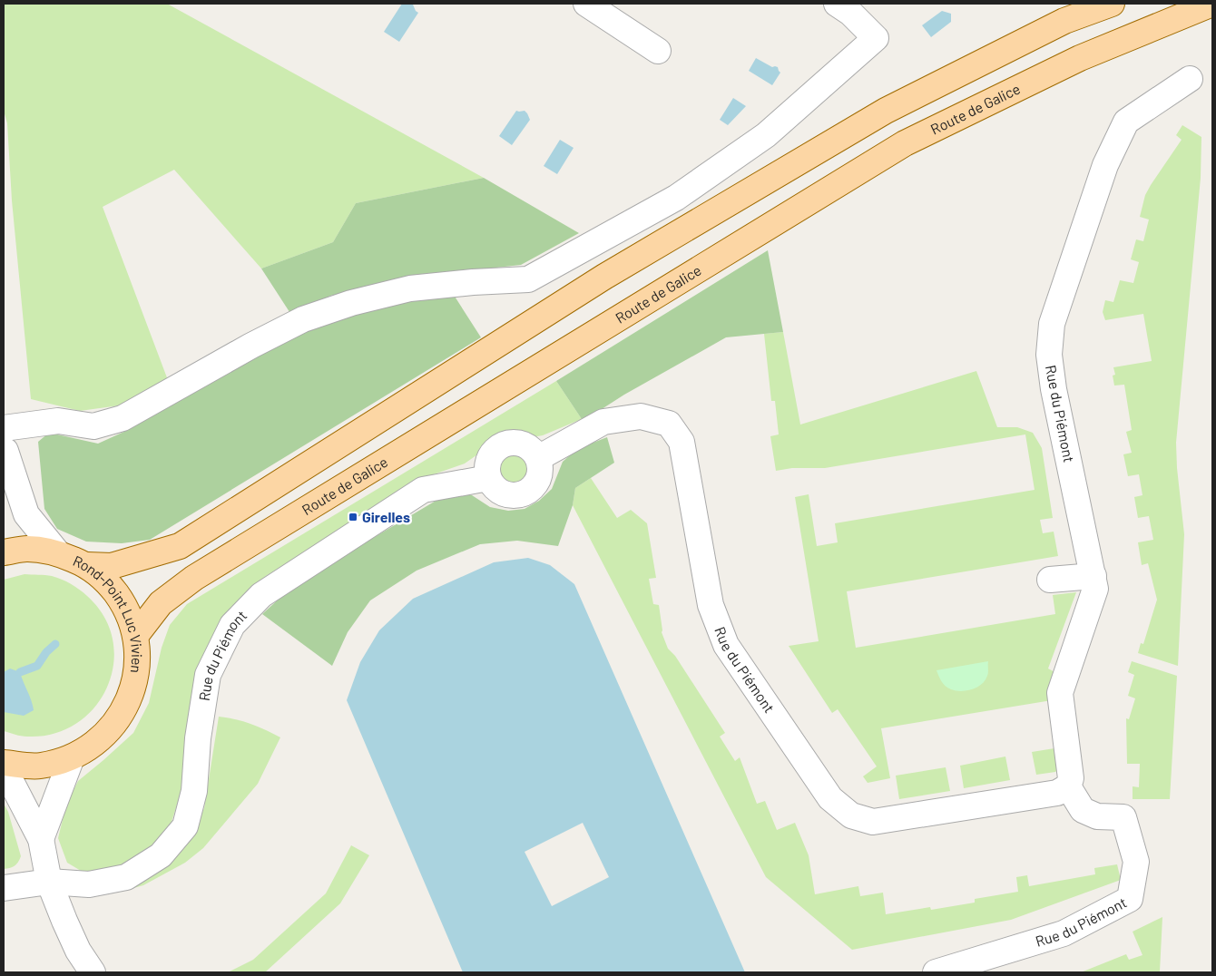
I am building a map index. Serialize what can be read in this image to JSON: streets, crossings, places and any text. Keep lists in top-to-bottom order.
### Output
{
  "streets": {
    "main road": ["Route de Galice", "Rond-Point Luc Vivien"],
    "street": ["Rue du Piémont"]
  },
  "crossings": [
    ["Route de Galice", "Rond-Point Luc Vivien"]
  ],
  "places": {
    "transit": ["Girelles"]
  }
}
